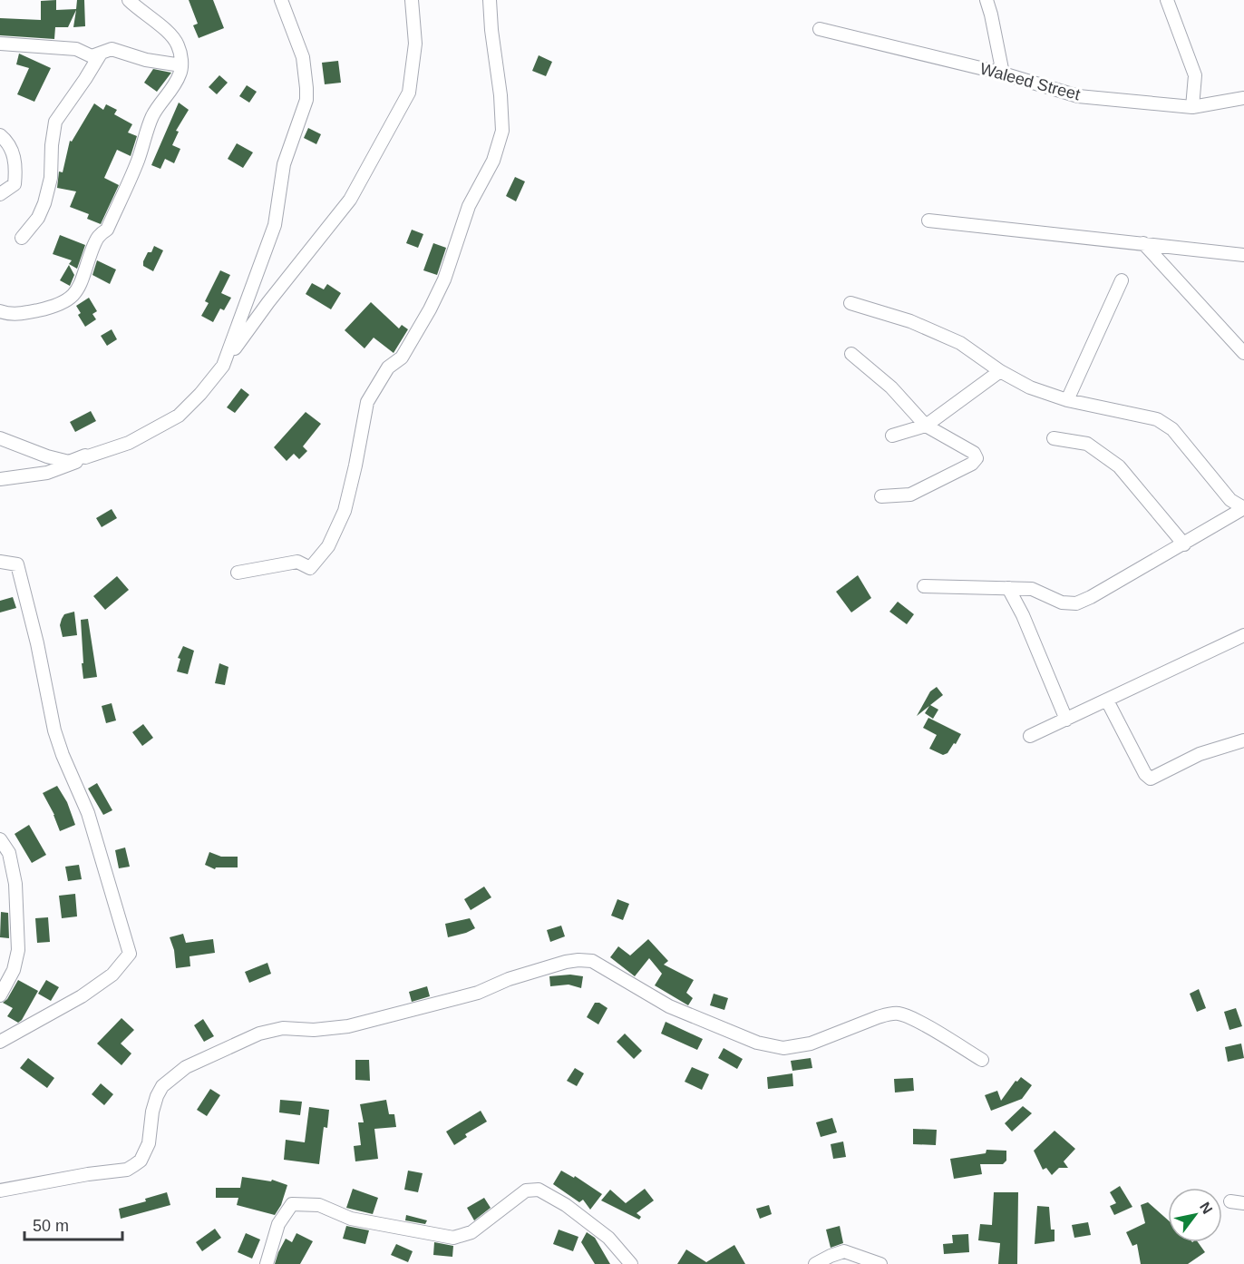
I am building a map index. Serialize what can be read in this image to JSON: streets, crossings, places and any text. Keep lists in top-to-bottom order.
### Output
{
  "streets": {
    "street": ["Waleed Street"]
  },
  "scale_bar": "50 m",
  "north": "top right"
}
